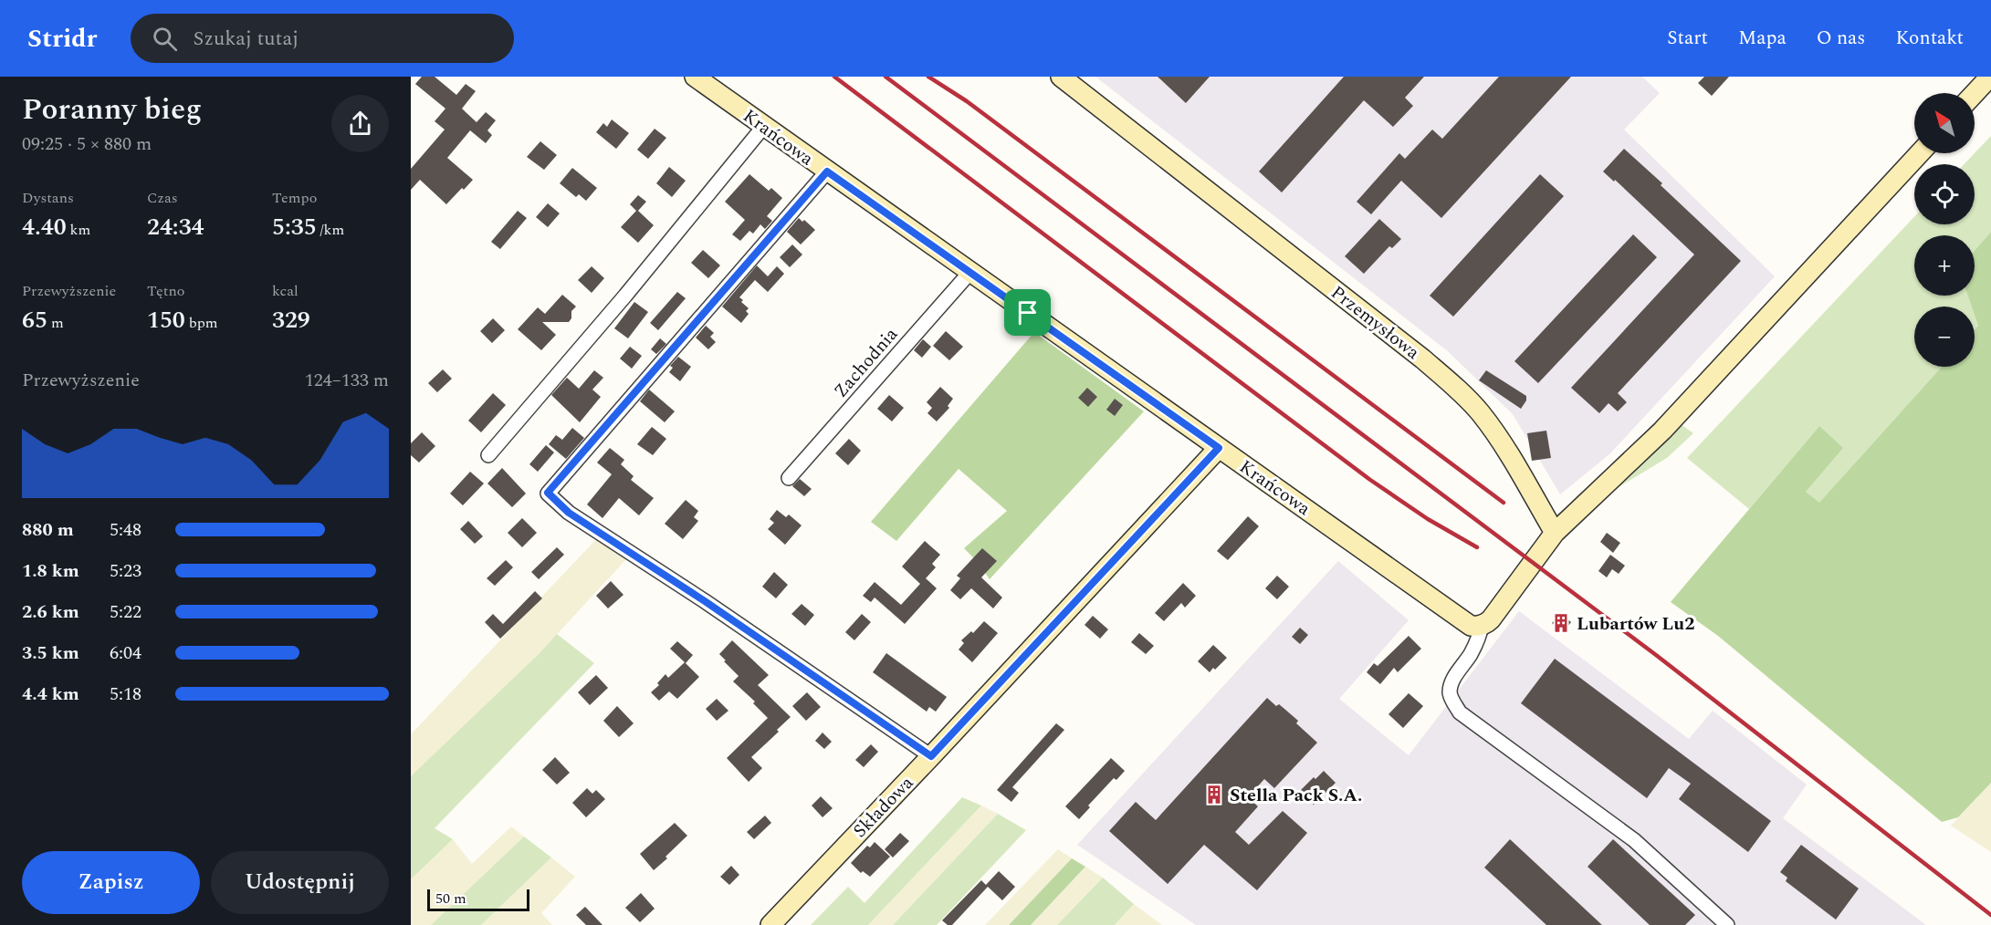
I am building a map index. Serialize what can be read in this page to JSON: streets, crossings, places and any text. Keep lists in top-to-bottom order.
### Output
{
  "streets": {
    "street": [
      "Krańcowa",
      "Przemysłowa",
      "Zachodnia",
      "Składowa"
    ]
  },
  "crossings": [
    ["Krańcowa", "Zachodnia"],
    ["Krańcowa", "Składowa"]
  ],
  "places": {
    "building": ["Lubartów Lu2", "Stella Pack S.A."]
  },
  "scale_bar": "50 m",
  "north": "top left",
  "page": {
    "header": "Stridr",
    "search": "Szukaj tutaj",
    "nav": [
      "Start",
      "Mapa",
      "O nas",
      "Kontakt"
    ],
    "heading": ["Poranny bieg", "09:25 · 5 × 880 m"],
    "map_buttons": ["+", "−"],
    "stats": [
      ["Dystans", "4.40 km"],
      ["Czas", "24:34"],
      ["Tempo", "5:35 /km"],
      ["Przewyższenie", "65 m"],
      ["Tętno", "150 bpm"],
      ["kcal", "329"]
    ],
    "chart": ["Przewyższenie", "124–133 m"],
    "list": [
      {
        "name": "880 m",
        "note": "5:48"
      },
      {
        "name": "1.8 km",
        "note": "5:23"
      },
      {
        "name": "2.6 km",
        "note": "5:22"
      },
      {
        "name": "3.5 km",
        "note": "6:04"
      },
      {
        "name": "4.4 km",
        "note": "5:18"
      }
    ],
    "buttons": ["Zapisz", "Udostępnij"],
    "scale": "50 m"
  }
}
